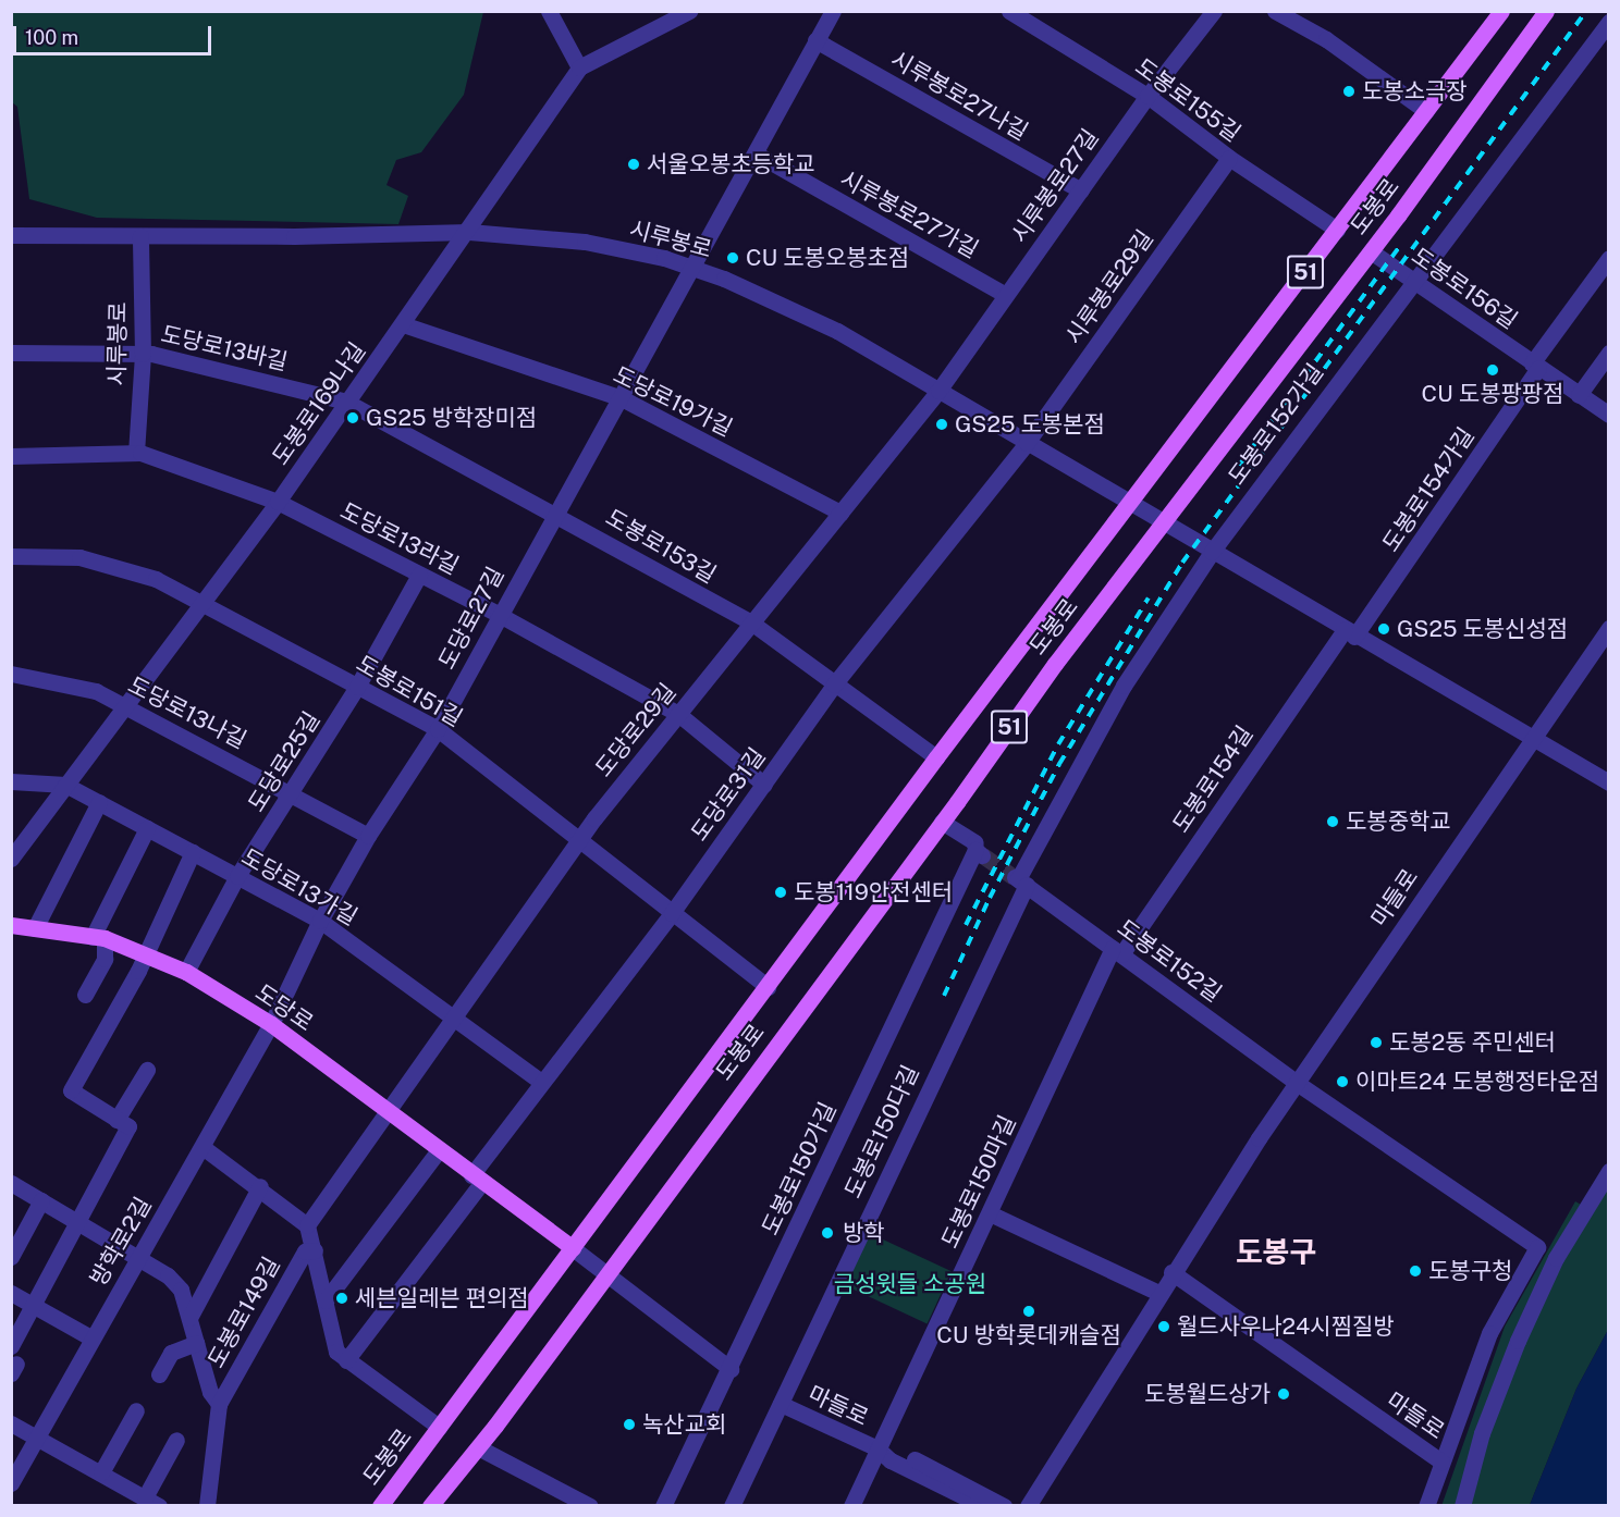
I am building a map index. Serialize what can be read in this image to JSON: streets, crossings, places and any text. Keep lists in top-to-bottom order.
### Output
{
  "streets": {
    "main road": ["도봉로", "51", "도당로"],
    "street": [
      "시루봉로27나길",
      "도봉로155길",
      "시루봉로27길",
      "시루봉로27가길",
      "시루봉로",
      "시루봉로29길",
      "도봉로156길",
      "도당로13바길",
      "도당로19가길",
      "도봉로169나길",
      "도봉로152가길",
      "도봉로154가길",
      "도당로13라길",
      "도봉로153길",
      "도당로27길",
      "도봉로151길",
      "도당로13나길",
      "도당로29길",
      "도당로25길",
      "도봉로154길",
      "도당로31길",
      "도당로13가길",
      "마들로",
      "도봉로152길",
      "도봉로150다길",
      "도봉로150가길",
      "도봉로150마길",
      "방학로2길",
      "도봉로149길"
    ]
  },
  "crossings": [
    ["시루봉로27나길", "시루봉로27길"],
    ["시루봉로27나길", "도당로27길"],
    ["도봉로155길", "시루봉로27길"],
    ["도봉로155길", "도봉로"],
    ["도봉로155길", "시루봉로29길"],
    ["시루봉로27길", "시루봉로27가길"],
    ["시루봉로27길", "시루봉로"],
    ["시루봉로27길", "도당로29길"],
    ["도봉로", "시루봉로"],
    ["도봉로", "도봉로156길"],
    ["도봉로", "도봉로153길"],
    ["도봉로", "도봉로151길"],
    ["도봉로", "도당로"],
    ["도봉로", "도봉로150가길"],
    ["도봉로", "도봉로149길"],
    ["시루봉로27가길", "도당로27길"],
    ["시루봉로", "시루봉로29길"],
    ["시루봉로", "도당로13바길"],
    ["시루봉로", "도봉로169나길"],
    ["시루봉로", "도당로13라길"],
    ["시루봉로", "도당로27길"],
    ["시루봉로", "도당로29길"],
    ["시루봉로", "도당로31길"],
    ["시루봉로29길", "도당로31길"],
    ["도봉로156길", "도봉로152가길"],
    ["도봉로156길", "도봉로154가길"],
    ["도당로13바길", "도봉로169나길"],
    ["도당로13바길", "도봉로153길"],
    ["도당로19가길", "도봉로169나길"],
    ["도당로19가길", "도당로27길"],
    ["도당로19가길", "도당로29길"],
    ["도봉로169나길", "도당로13라길"],
    ["도봉로169나길", "도봉로153길"],
    ["도봉로169나길", "도봉로151길"],
    ["도봉로169나길", "도당로13나길"],
    ["도봉로169나길", "도당로13가길"],
    ["도봉로152가길", "도봉로152길"],
    ["도봉로152가길", "도봉로150다길"],
    ["도봉로154가길", "도봉로154길"],
    ["도당로13라길", "도당로27길"],
    ["도당로13라길", "도당로29길"],
    ["도당로13라길", "도당로25길"],
    ["도당로13라길", "도당로31길"],
    ["도봉로153길", "도당로27길"],
    ["도봉로153길", "도당로29길"],
    ["도봉로153길", "도당로31길"],
    ["도당로27길", "도봉로151길"],
    ["도당로27길", "도당로13나길"],
    ["도당로27길", "도당로13가길"],
    ["도당로27길", "도당로"],
    ["도당로27길", "방학로2길"],
    ["도봉로151길", "도당로29길"],
    ["도봉로151길", "도당로25길"],
    ["도봉로151길", "도당로31길"],
    ["도당로13나길", "도당로25길"],
    ["도당로29길", "도당로13가길"],
    ["도당로29길", "도당로"],
    ["도당로25길", "도당로13가길"],
    ["도당로25길", "도당로"],
    ["도봉로154길", "도봉로152길"],
    ["도봉로154길", "도봉로150마길"],
    ["도당로31길", "도당로13가길"],
    ["도당로31길", "도당로"],
    ["마들로", "도봉로152길"],
    ["마들로", "도봉로150다길"],
    ["마들로", "도봉로150마길"],
    ["도봉로152길", "도봉로150다길"],
    ["도봉로152길", "도봉로150마길"],
    ["도당로", "방학로2길"]
  ],
  "districts": ["도봉구"],
  "parks": ["금성윗들 소공원"],
  "places": [
    "도봉소극장",
    "서울오봉초등학교",
    "CU 도봉오봉초점",
    "CU 도봉팡팡점",
    "GS25 방학장미점",
    "GS25 도봉본점",
    "GS25 도봉신성점",
    "도봉중학교",
    "도봉119안전센터",
    "도봉2동 주민센터",
    "이마트24 도봉행정타운점",
    "방학",
    "도봉구청",
    "세븐일레븐 편의점",
    "CU 방학롯데캐슬점",
    "월드사우나24시찜질방",
    "도봉월드상가",
    "녹산교회"
  ],
  "scale_bar": "100 m"
}
